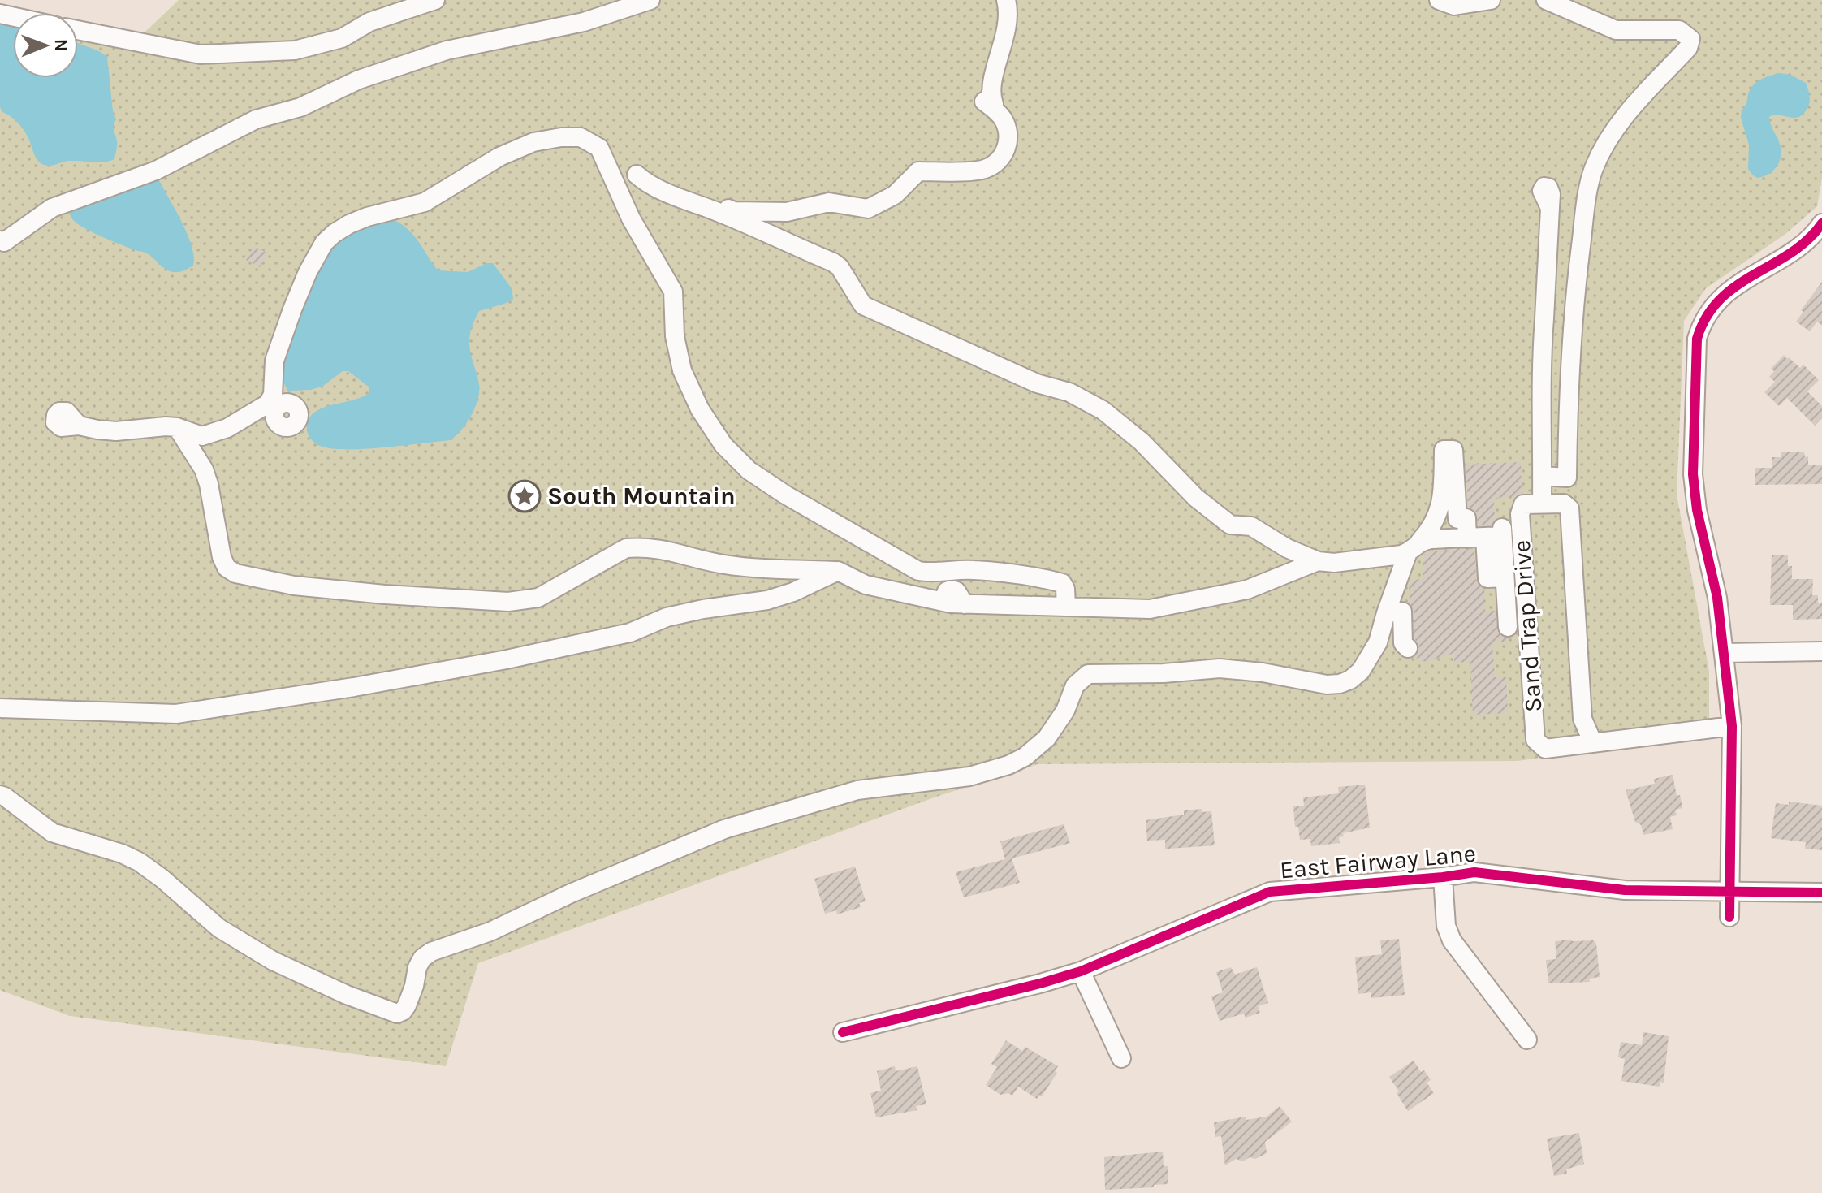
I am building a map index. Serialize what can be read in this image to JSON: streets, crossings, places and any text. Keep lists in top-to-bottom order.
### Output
{
  "streets": {
    "street": ["Sand Trap Drive", "East Fairway Lane"]
  },
  "places": {
    "place": ["South Mountain"]
  },
  "north": "right"
}
